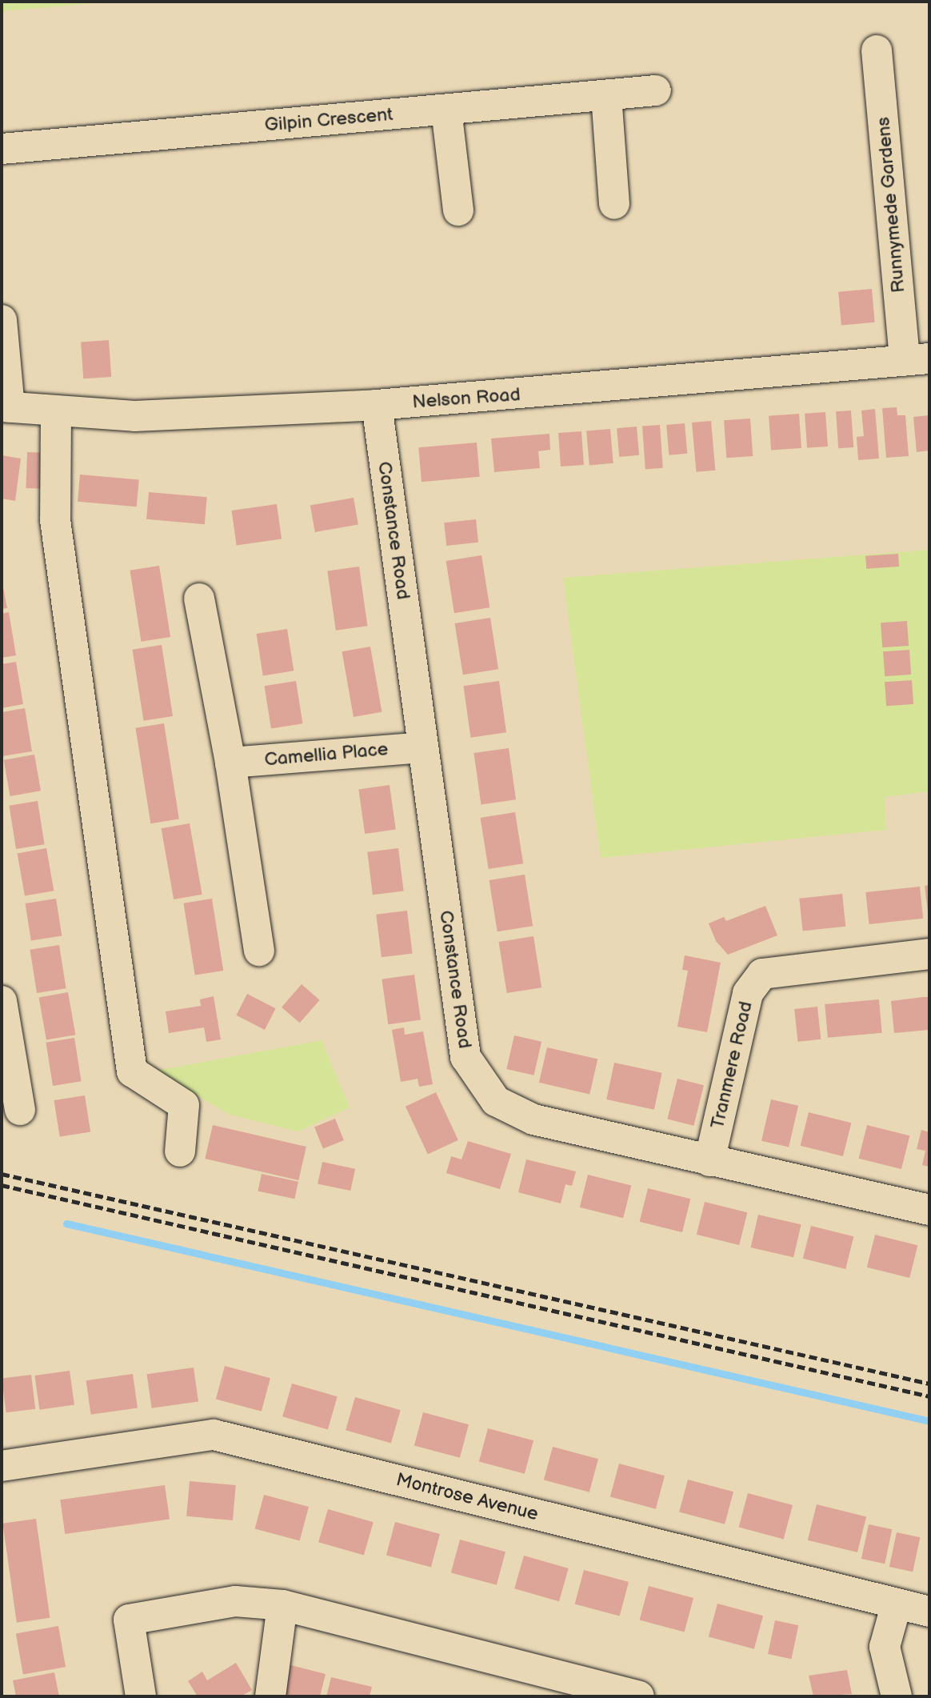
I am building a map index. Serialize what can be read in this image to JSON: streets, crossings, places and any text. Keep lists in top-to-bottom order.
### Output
{
  "streets": {
    "street": [
      "Gilpin Crescent",
      "Runnymede Gardens",
      "Nelson Road",
      "Constance Road",
      "Camellia Place",
      "Tranmere Road",
      "Montrose Avenue"
    ]
  },
  "crossings": [
    ["Runnymede Gardens", "Nelson Road"],
    ["Nelson Road", "Constance Road"],
    ["Constance Road", "Camellia Place"],
    ["Constance Road", "Tranmere Road"]
  ]
}
